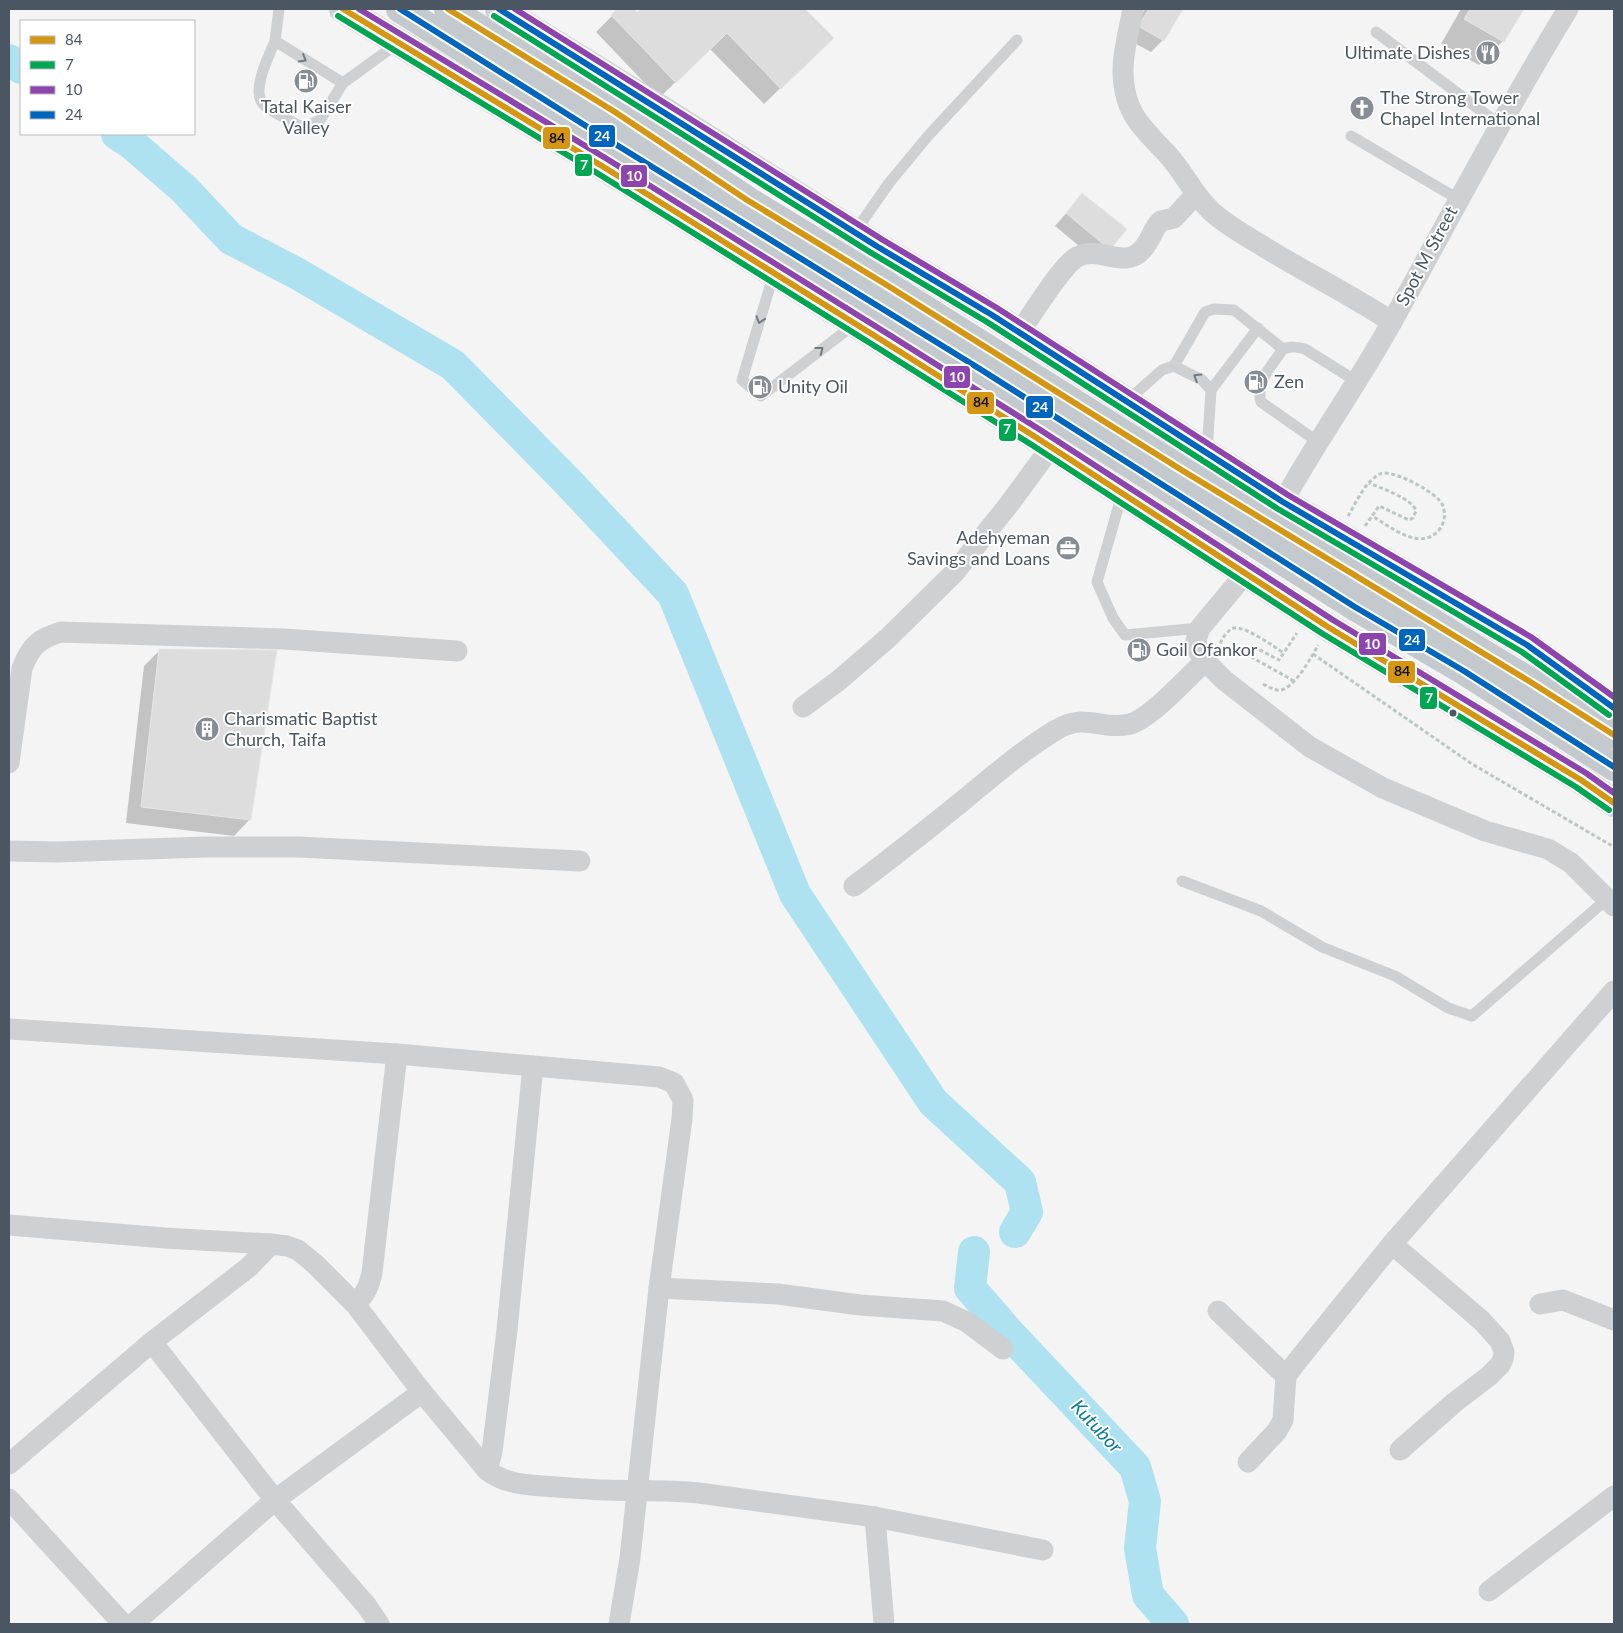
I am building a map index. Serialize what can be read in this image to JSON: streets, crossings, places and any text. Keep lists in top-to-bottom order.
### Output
{
  "streets": {
    "street": ["Spot M Street"]
  },
  "water": ["Kutubor"],
  "places": {
    "restaurant": ["Ultimate Dishes"],
    "fuel station": [
      "Tatal Kaiser Valley",
      "Zen",
      "Unity Oil",
      "Goil Ofankor"
    ],
    "church": ["The Strong Tower Chapel International"],
    "office": ["Adehyeman Savings and Loans"],
    "building": ["Charismatic Baptist Church, Taifa"]
  },
  "lines": [
    "transit line 84",
    "transit line 10",
    "transit line 24",
    "transit line 7"
  ],
  "legend": [
    "84",
    "7",
    "10",
    "24"
  ]
}
